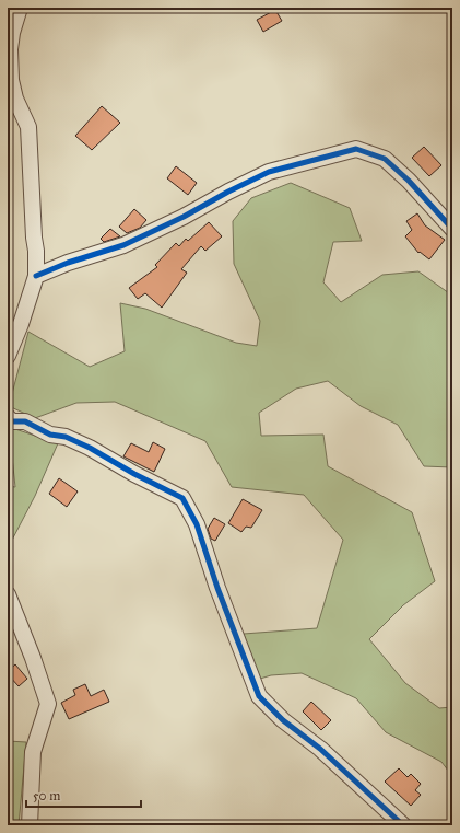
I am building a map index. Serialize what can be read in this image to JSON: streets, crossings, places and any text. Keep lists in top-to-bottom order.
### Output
{
  "scale_bar": "50 m"
}
